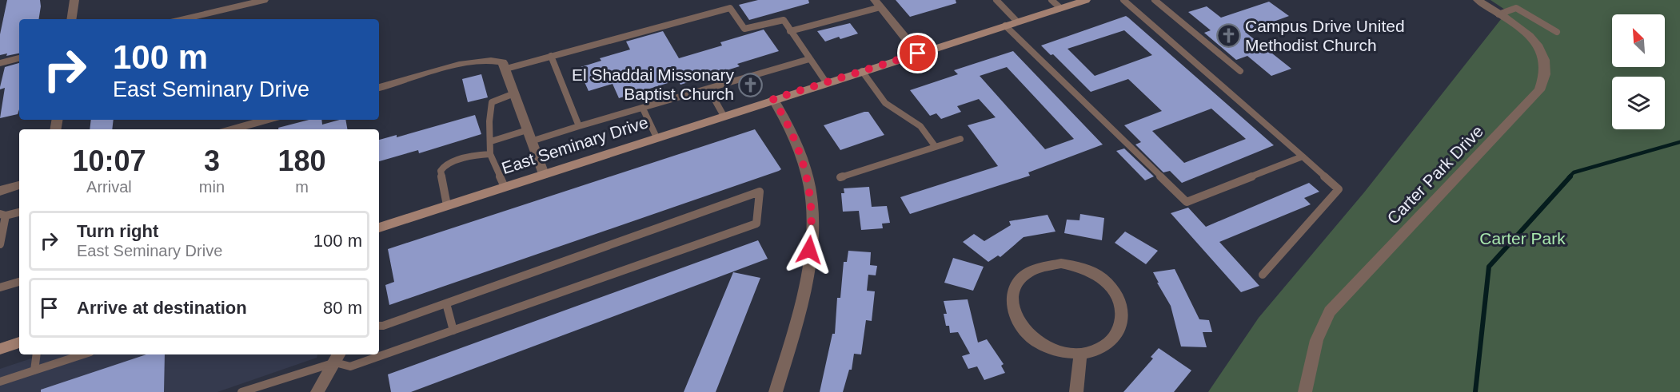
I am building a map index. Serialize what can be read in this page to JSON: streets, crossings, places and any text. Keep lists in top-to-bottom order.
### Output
{
  "streets": {
    "main road": ["East Seminary Drive"],
    "street": ["Carter Park Drive"]
  },
  "parks": ["Carter Park"],
  "places": {
    "church": ["Campus Drive United Methodist Church", "El Shaddai Missonary Baptist Church"]
  },
  "north": "top left",
  "page": {
    "turn": ["100 m", "East Seminary Drive"],
    "eta": [
      "10:07",
      "Arrival",
      "3",
      "min",
      "180",
      "m"
    ],
    "list": [
      {
        "name": "Turn right",
        "note": "East Seminary Drive",
        "value": "100 m"
      },
      {
        "name": "Arrive at destination",
        "value": "80 m"
      }
    ]
  }
}
